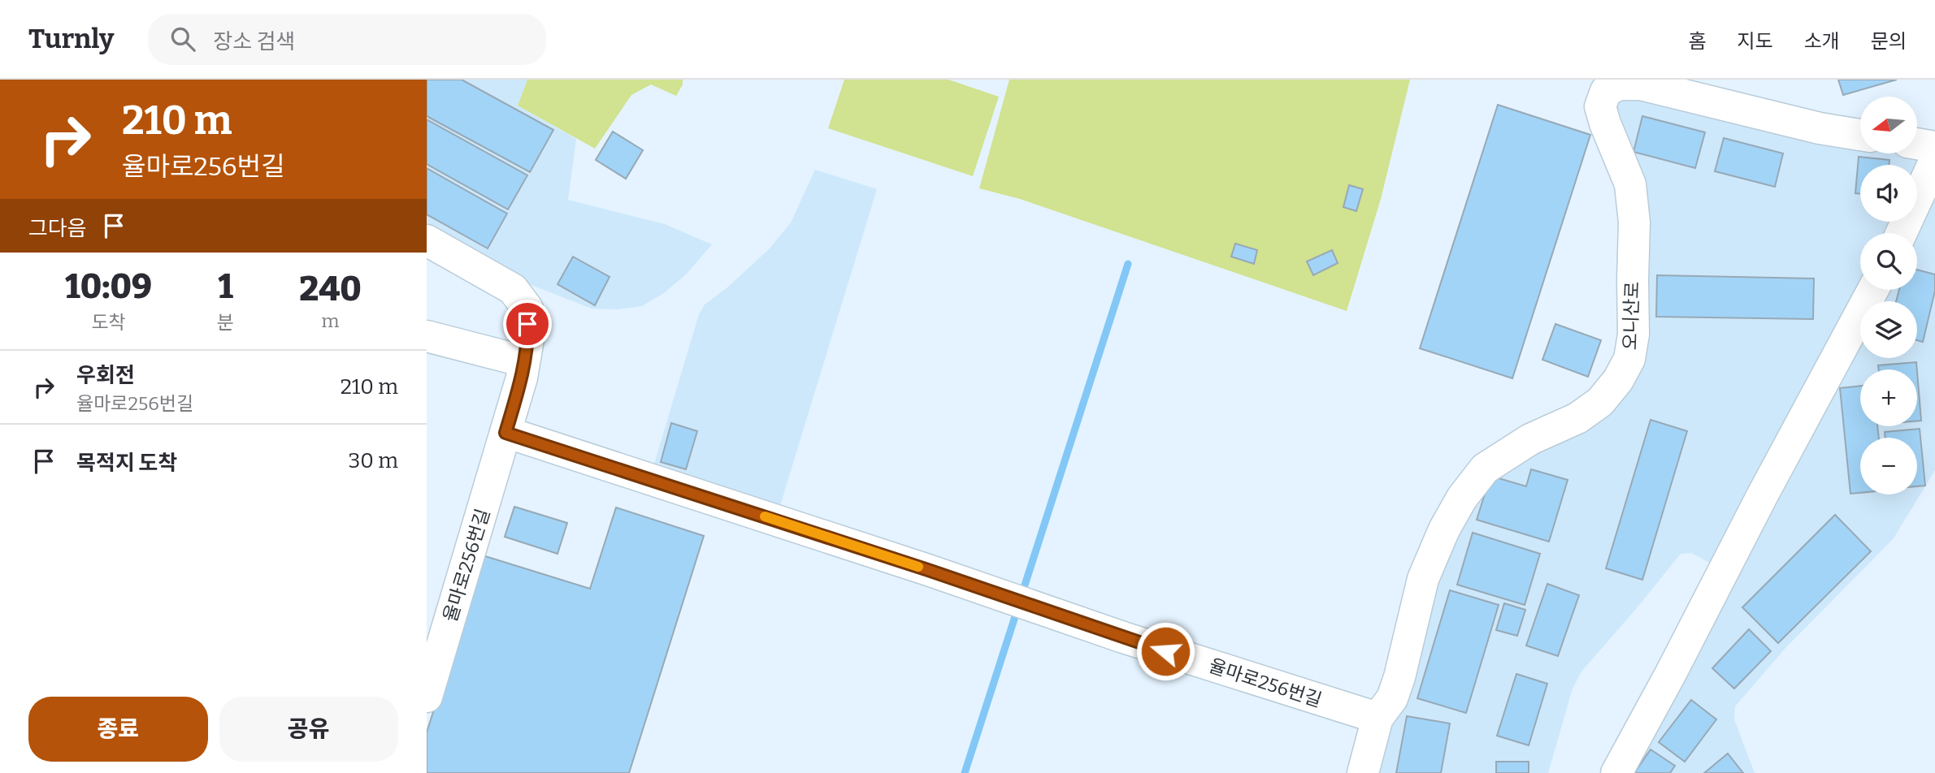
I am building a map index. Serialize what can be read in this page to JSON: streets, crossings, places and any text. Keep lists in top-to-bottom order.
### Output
{
  "streets": {
    "street": ["오니산로", "율마로256번길"]
  },
  "crossings": [
    ["오니산로", "율마로256번길"]
  ],
  "north": "left",
  "page": {
    "header": "Turnly",
    "search": "장소 검색",
    "nav": [
      "홈",
      "지도",
      "소개",
      "문의"
    ],
    "turn": ["210 m", "율마로256번길"],
    "map_buttons": ["+", "−"],
    "then": "그다음",
    "eta": [
      "10:09",
      "도착",
      "1",
      "분",
      "240",
      "m"
    ],
    "list": [
      {
        "name": "우회전",
        "note": "율마로256번길",
        "value": "210 m"
      },
      {
        "name": "목적지 도착",
        "value": "30 m"
      }
    ],
    "buttons": ["종료", "공유"]
  }
}
